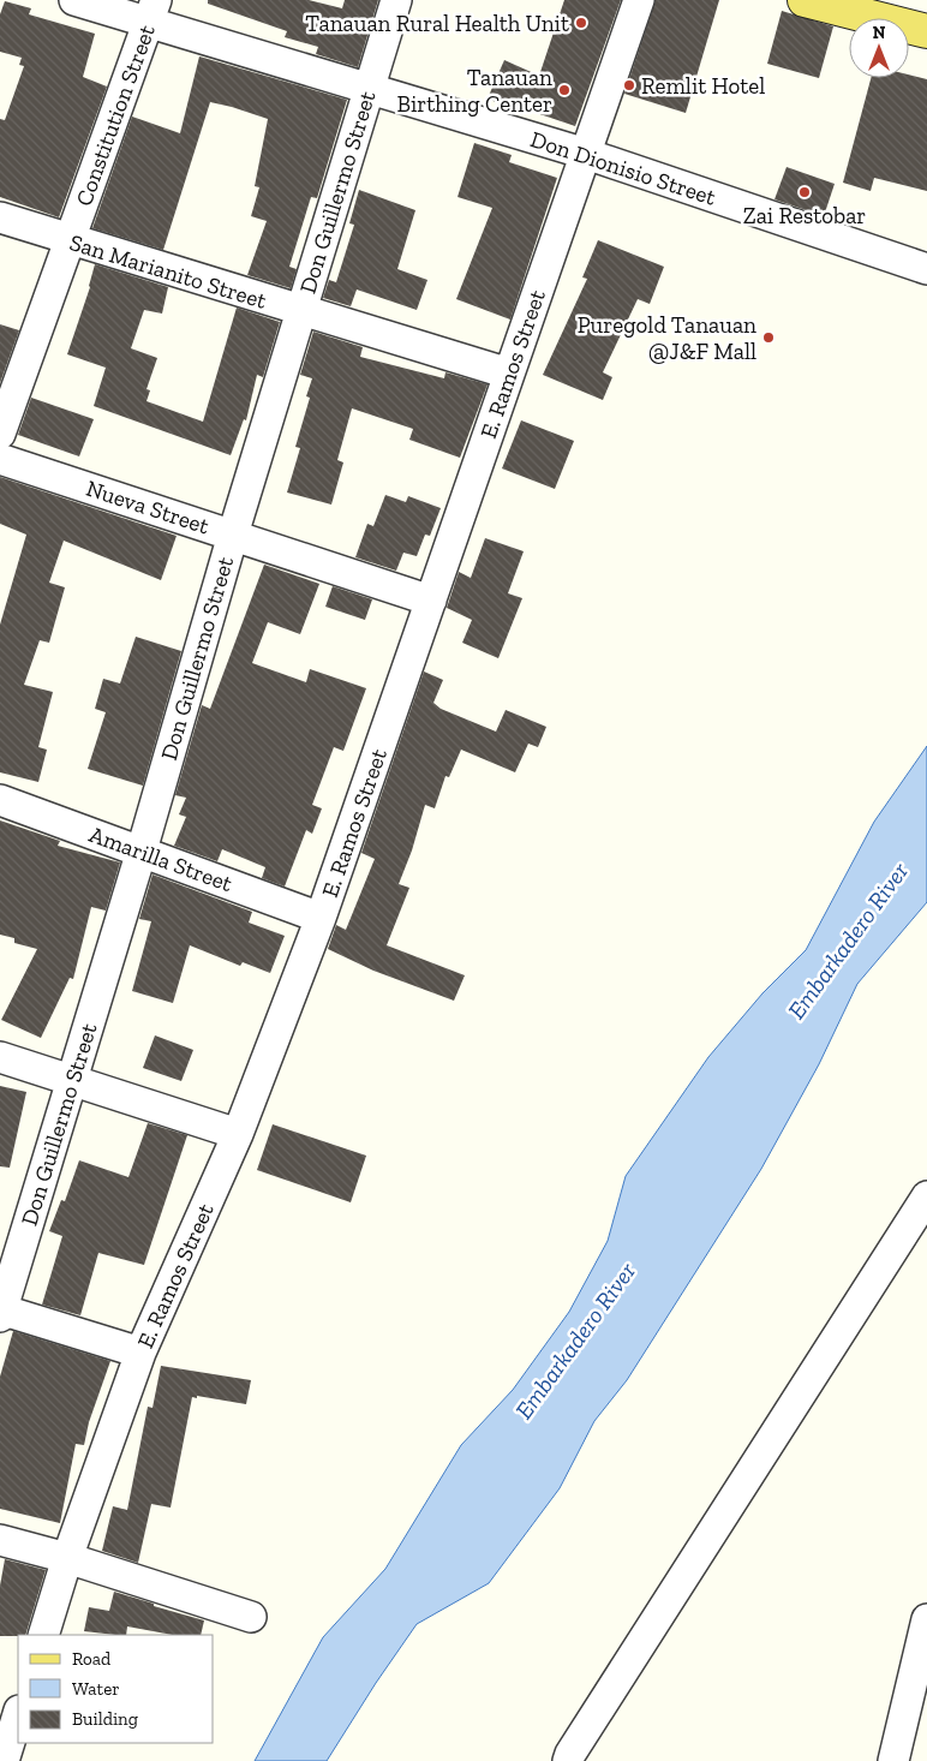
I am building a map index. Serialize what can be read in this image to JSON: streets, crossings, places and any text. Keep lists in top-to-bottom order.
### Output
{
  "streets": {
    "street": [
      "Constitution Street",
      "Don Dionisio Street",
      "Don Guillermo Street",
      "San Marianito Street",
      "E. Ramos Street",
      "Nueva Street",
      "Amarilla Street"
    ]
  },
  "crossings": [
    ["Constitution Street", "Don Dionisio Street"],
    ["Constitution Street", "San Marianito Street"],
    ["Don Dionisio Street", "Don Guillermo Street"],
    ["Don Dionisio Street", "E. Ramos Street"],
    ["Don Guillermo Street", "San Marianito Street"],
    ["Don Guillermo Street", "Nueva Street"],
    ["Don Guillermo Street", "Amarilla Street"],
    ["San Marianito Street", "E. Ramos Street"],
    ["E. Ramos Street", "Nueva Street"],
    ["E. Ramos Street", "Amarilla Street"]
  ],
  "water": ["Embarkadero River"],
  "places": [
    "Tanauan Rural Health Unit",
    "Remlit Hotel",
    "Tanauan Birthing Center",
    "Zai Restobar",
    "Puregold Tanauan @J&F Mall"
  ],
  "legend": ["Road", "Water", "Building"],
  "north": "top"
}
